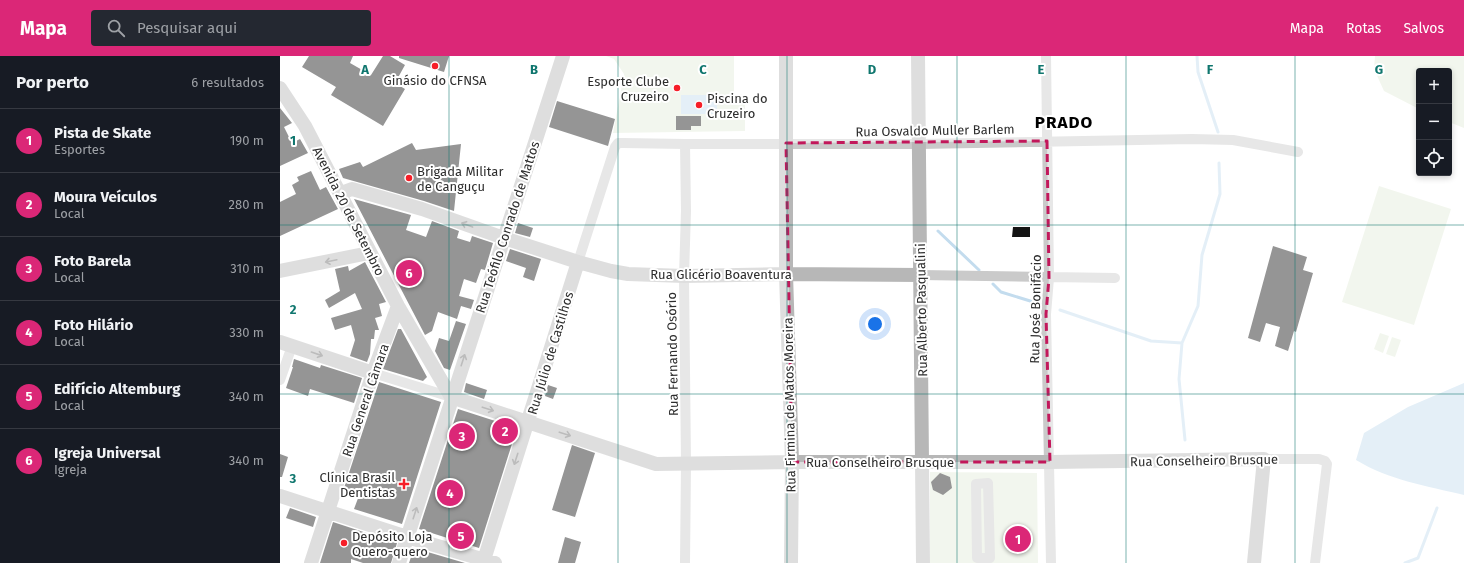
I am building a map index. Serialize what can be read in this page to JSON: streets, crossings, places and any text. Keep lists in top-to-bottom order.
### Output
{
  "streets": {
    "street": [
      "Rua Osvaldo Muller Barlem",
      "Avenida 20 de Setembro",
      "Rua Teófilo Conrado de Mattos",
      "Rua Glicério Boaventura",
      "Rua José Bonifácio",
      "Rua Alberto Pasqualini",
      "Rua Júlio de Castilhos",
      "Rua Fernando Osório",
      "Rua General Câmara",
      "Rua Firmina de Matos Moreira",
      "Rua Conselheiro Brusque"
    ]
  },
  "crossings": [
    ["Rua Osvaldo Muller Barlem", "Rua José Bonifácio"],
    ["Rua Osvaldo Muller Barlem", "Rua Alberto Pasqualini"],
    ["Rua Osvaldo Muller Barlem", "Rua Júlio de Castilhos"],
    ["Rua Osvaldo Muller Barlem", "Rua Fernando Osório"],
    ["Rua Osvaldo Muller Barlem", "Rua Firmina de Matos Moreira"],
    ["Avenida 20 de Setembro", "Rua Teófilo Conrado de Mattos"],
    ["Avenida 20 de Setembro", "Rua Glicério Boaventura"],
    ["Avenida 20 de Setembro", "Rua General Câmara"],
    ["Avenida 20 de Setembro", "Rua Conselheiro Brusque"],
    ["Rua Teófilo Conrado de Mattos", "Rua Glicério Boaventura"],
    ["Rua Teófilo Conrado de Mattos", "Rua Conselheiro Brusque"],
    ["Rua Glicério Boaventura", "Rua José Bonifácio"],
    ["Rua Glicério Boaventura", "Rua Alberto Pasqualini"],
    ["Rua Glicério Boaventura", "Rua Júlio de Castilhos"],
    ["Rua Glicério Boaventura", "Rua Fernando Osório"],
    ["Rua Glicério Boaventura", "Rua Firmina de Matos Moreira"],
    ["Rua José Bonifácio", "Rua Conselheiro Brusque"],
    ["Rua Alberto Pasqualini", "Rua Conselheiro Brusque"],
    ["Rua Júlio de Castilhos", "Rua Conselheiro Brusque"],
    ["Rua Fernando Osório", "Rua Conselheiro Brusque"],
    ["Rua Firmina de Matos Moreira", "Rua Conselheiro Brusque"]
  ],
  "one_way": ["Rua Teófilo Conrado de Mattos"],
  "districts": ["PRADO"],
  "places": {
    "other": [
      "Ginásio do CFNSA",
      "Esporte Clube Cruzeiro",
      "Piscina do Cruzeiro",
      "Brigada Militar de Canguçu",
      "Depósito Loja Quero-quero"
    ],
    "health": ["Clínica Brasil Dentistas"]
  },
  "page": {
    "header": "Mapa",
    "search": "Pesquisar aqui",
    "nav": ["Mapa", "Rotas", "Salvos"],
    "heading": ["Por perto", "6 resultados"],
    "map_buttons": ["+", "−"],
    "list": [
      {
        "mark": "1",
        "name": "Pista de Skate",
        "note": "Esportes",
        "value": "190 m"
      },
      {
        "mark": "2",
        "name": "Moura Veículos",
        "note": "Local",
        "value": "280 m"
      },
      {
        "mark": "3",
        "name": "Foto Barela",
        "note": "Local",
        "value": "310 m"
      },
      {
        "mark": "4",
        "name": "Foto Hilário",
        "note": "Local",
        "value": "330 m"
      },
      {
        "mark": "5",
        "name": "Edifício Altemburg",
        "note": "Local",
        "value": "340 m"
      },
      {
        "mark": "6",
        "name": "Igreja Universal",
        "note": "Igreja",
        "value": "340 m"
      }
    ],
    "pins": [
      "6",
      "2",
      "3",
      "4",
      "5",
      "1"
    ]
  },
  "grid": {
    "columns": [
      "A",
      "B",
      "C",
      "D",
      "E",
      "F",
      "G"
    ],
    "rows": ["1", "2", "3"]
  }
}
